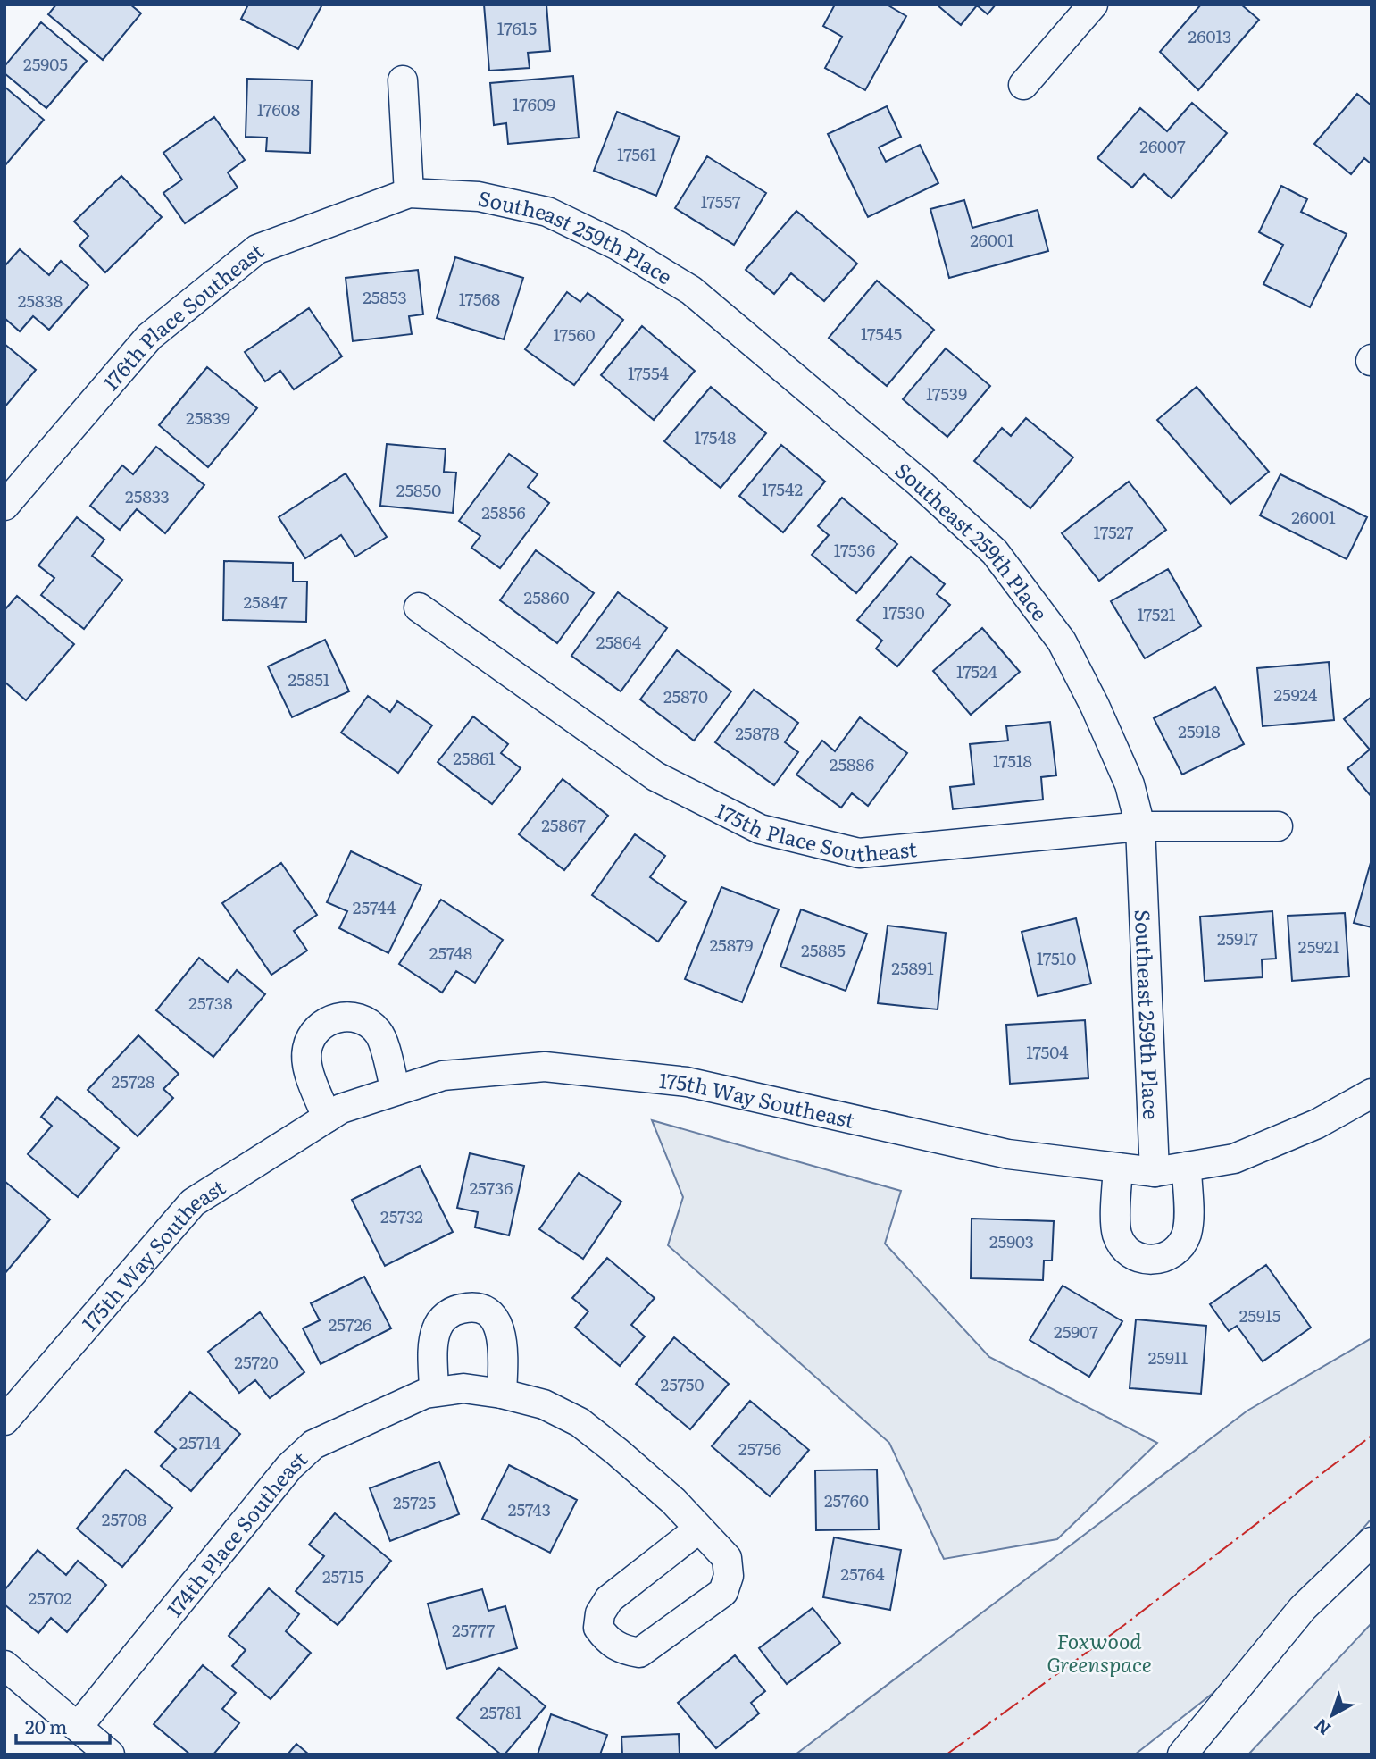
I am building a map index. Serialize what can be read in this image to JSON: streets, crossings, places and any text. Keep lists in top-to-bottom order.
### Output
{
  "streets": {
    "street": [
      "Southeast 259th Place",
      "176th Place Southeast",
      "175th Place Southeast",
      "175th Way Southeast",
      "174th Place Southeast"
    ]
  },
  "crossings": [
    ["Southeast 259th Place", "176th Place Southeast"],
    ["Southeast 259th Place", "175th Place Southeast"],
    ["Southeast 259th Place", "175th Way Southeast"]
  ],
  "parks": ["Foxwood Greenspace"],
  "house_numbers": [
    "17615",
    "26013",
    "25905",
    "17609",
    "17608",
    "26007",
    "17561",
    "17557",
    "26001",
    "25853",
    "17568",
    "25838",
    "17545",
    "17560",
    "17554",
    "17539",
    "25839",
    "17548",
    "17542",
    "25850",
    "25833",
    "25856",
    "26001",
    "17527",
    "17536",
    "25860",
    "25847",
    "17530",
    "17521",
    "25864",
    "17524",
    "25851",
    "25924",
    "25870",
    "25918",
    "25878",
    "25861",
    "17518",
    "25886",
    "25867",
    "25744",
    "25917",
    "25879",
    "25921",
    "25885",
    "25748",
    "17510",
    "25891",
    "25738",
    "17504",
    "25728",
    "25736",
    "25732",
    "25903",
    "25915",
    "25726",
    "25907",
    "25911",
    "25720",
    "25750",
    "25714",
    "25756",
    "25760",
    "25725",
    "25743",
    "25708",
    "25764",
    "25715",
    "25702",
    "25777",
    "25781"
  ],
  "scale_bar": "20 m",
  "north": "bottom left"
}
